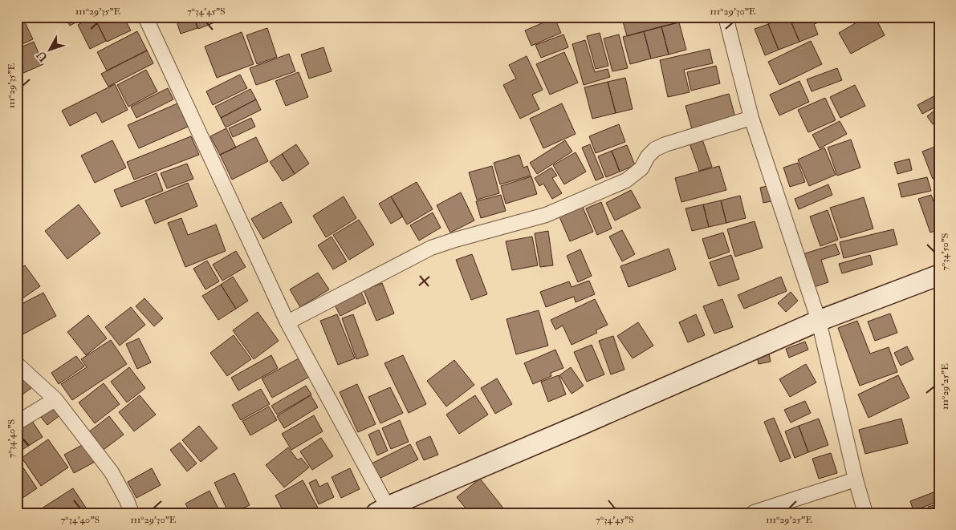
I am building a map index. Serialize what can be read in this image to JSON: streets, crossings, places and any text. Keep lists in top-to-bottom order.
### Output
{
  "north": "bottom left",
  "coordinates": [
    "111°29'35\"E",
    "7°34'45\"S",
    "111°29'30\"E",
    "7°34'50\"S",
    "111°29'25\"E",
    "7°34'40\"S"
  ]
}
